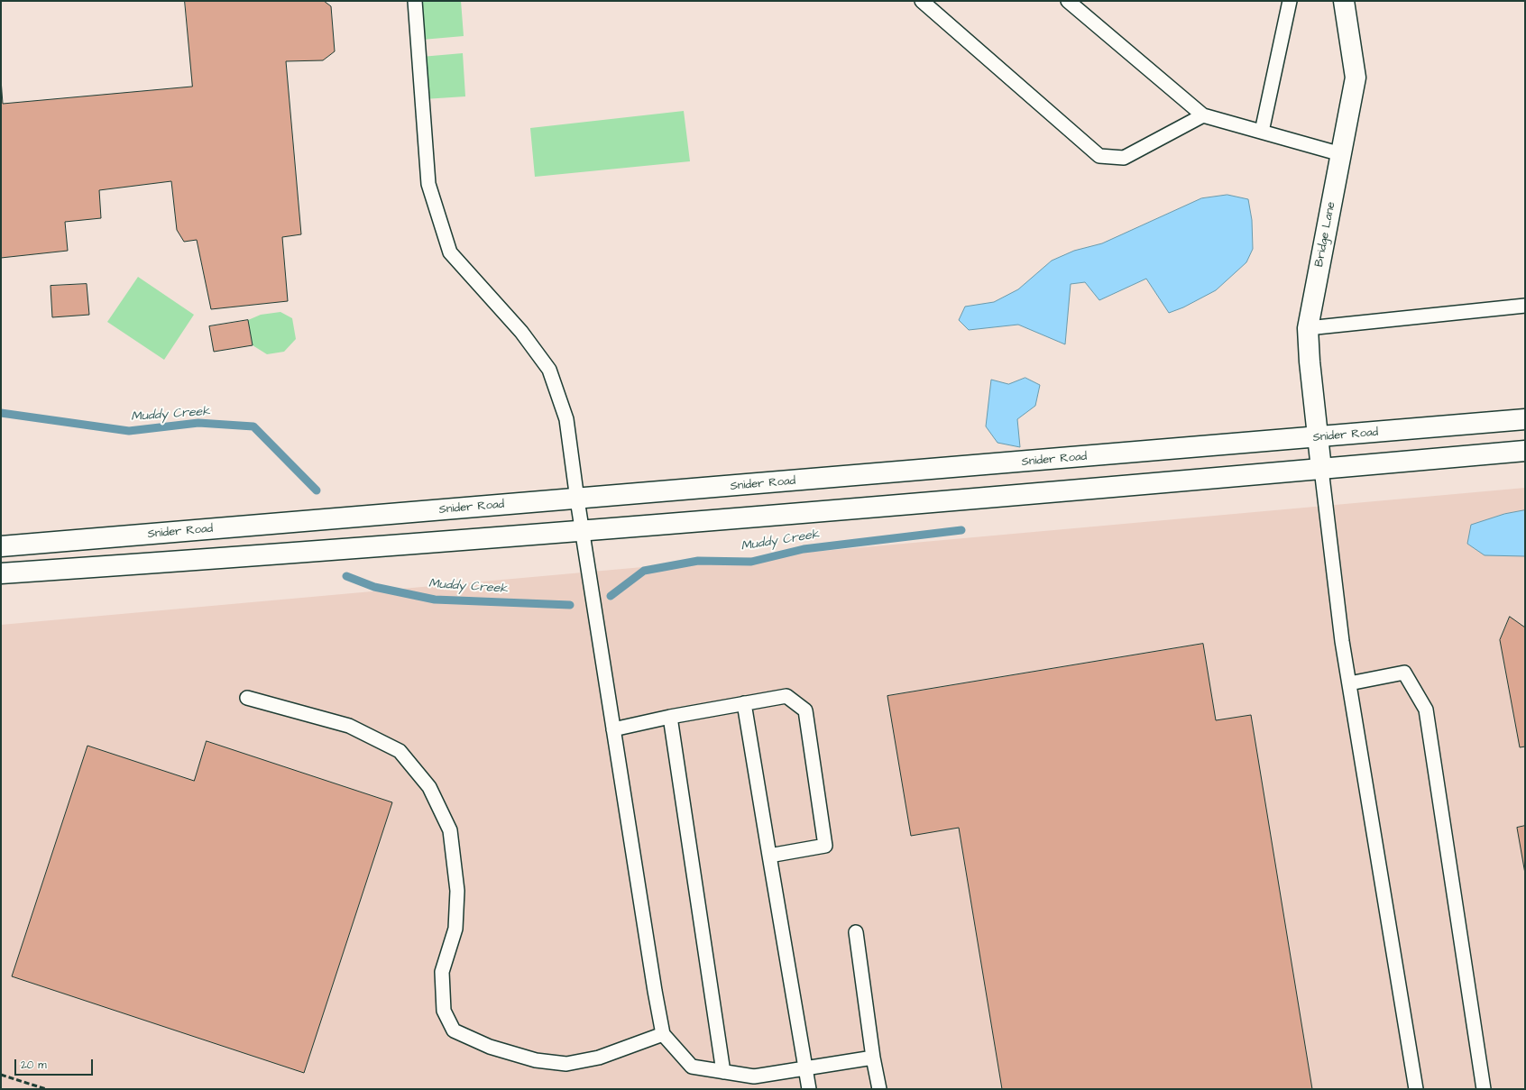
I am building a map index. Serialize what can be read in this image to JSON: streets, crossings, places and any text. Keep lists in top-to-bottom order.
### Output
{
  "streets": {
    "street": ["Bridge Lane", "Snider Road"]
  },
  "crossings": [
    ["Bridge Lane", "Snider Road"]
  ],
  "water": ["Muddy Creek"],
  "scale_bar": "20 m"
}
